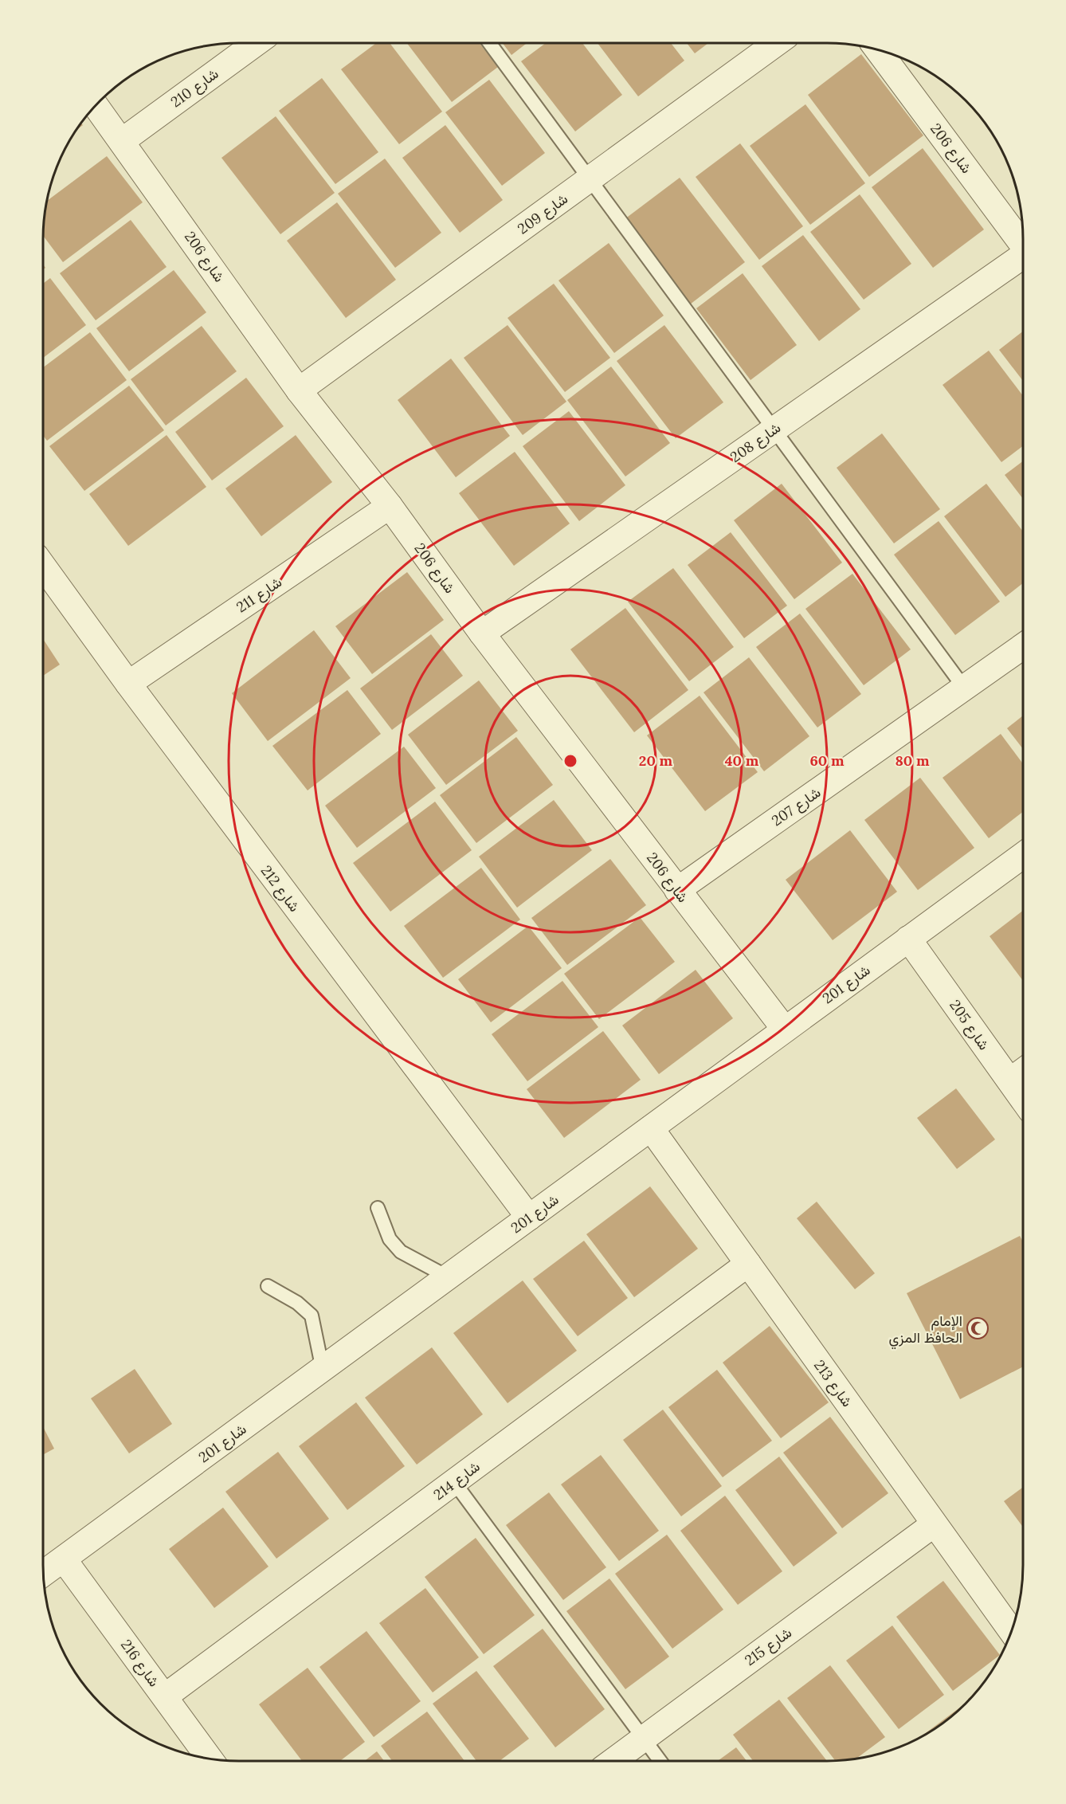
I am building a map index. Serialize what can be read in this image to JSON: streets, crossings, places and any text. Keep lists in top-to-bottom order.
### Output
{
  "streets": {
    "street": [
      "شارع 210",
      "شارع 206",
      "شارع 209",
      "شارع 208",
      "شارع 211",
      "شارع 207",
      "شارع 212",
      "شارع 201",
      "شارع 205",
      "شارع 213",
      "شارع 214",
      "شارع 215",
      "شارع 216"
    ]
  },
  "crossings": [
    ["شارع 210", "شارع 206"],
    ["شارع 206", "شارع 209"],
    ["شارع 206", "شارع 208"],
    ["شارع 206", "شارع 211"],
    ["شارع 206", "شارع 207"],
    ["شارع 206", "شارع 201"],
    ["شارع 211", "شارع 212"],
    ["شارع 212", "شارع 201"],
    ["شارع 201", "شارع 205"],
    ["شارع 201", "شارع 213"],
    ["شارع 201", "شارع 216"],
    ["شارع 213", "شارع 214"],
    ["شارع 213", "شارع 215"],
    ["شارع 214", "شارع 216"]
  ],
  "places": {
    "mosque": ["الإمام الحافظ المزي"]
  },
  "rings": [
    "20 m",
    "40 m",
    "60 m",
    "80 m"
  ]
}
